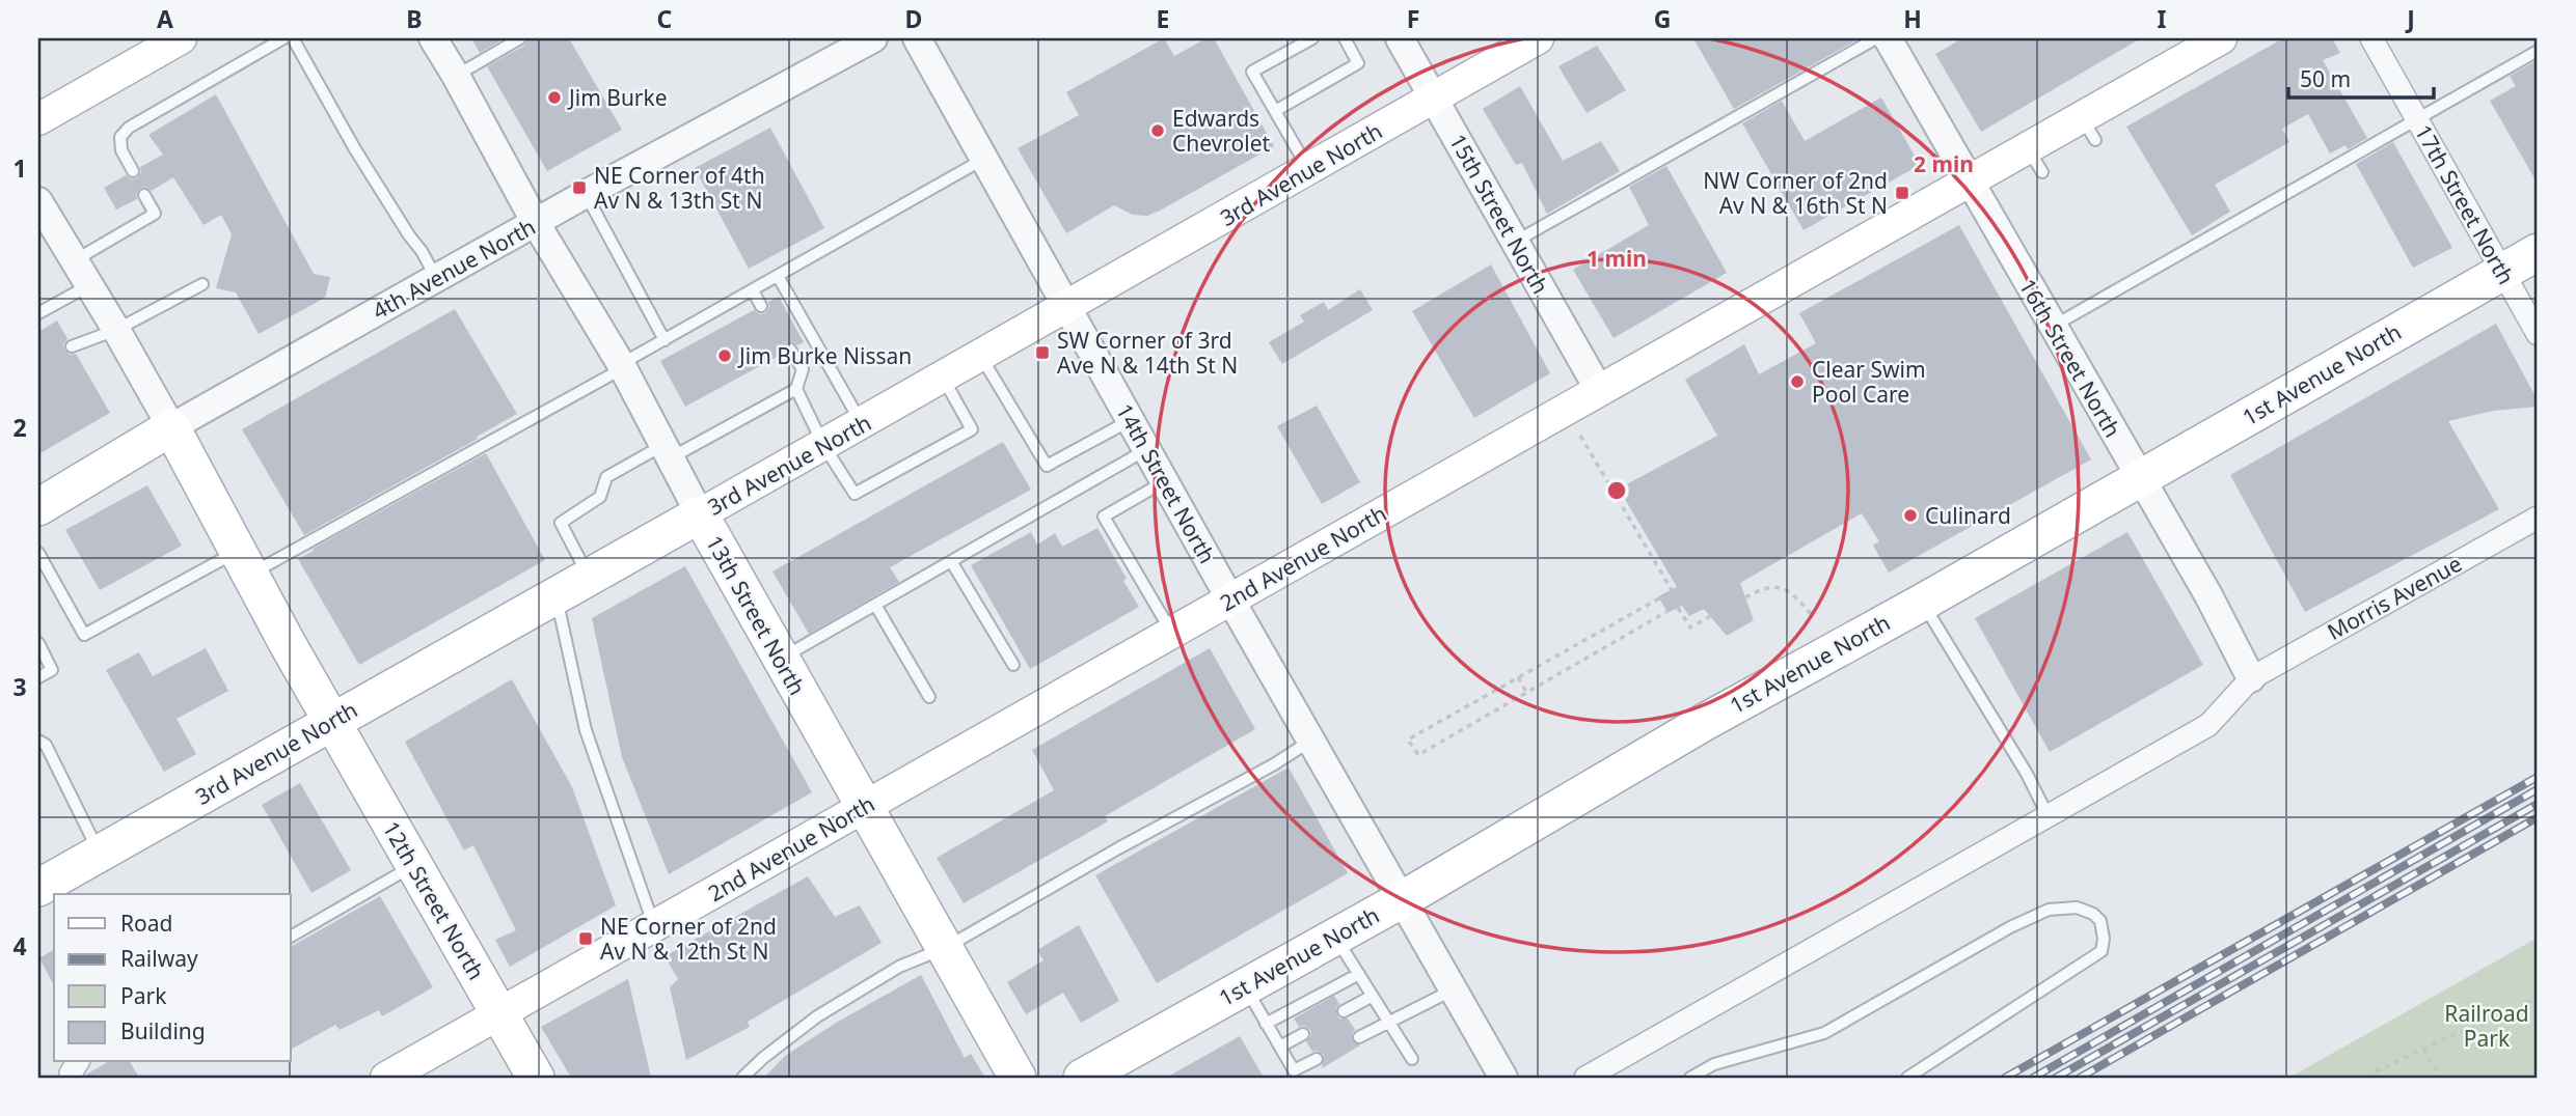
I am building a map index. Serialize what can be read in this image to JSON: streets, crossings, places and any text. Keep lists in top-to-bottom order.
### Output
{
  "streets": {
    "main road": [
      "3rd Avenue North",
      "4th Avenue North",
      "1st Avenue North",
      "2nd Avenue North",
      "13th Street North",
      "12th Street North"
    ],
    "street": [
      "17th Street North",
      "15th Street North",
      "16th Street North",
      "14th Street North",
      "Morris Avenue"
    ]
  },
  "crossings": [
    ["3rd Avenue North", "15th Street North"],
    ["3rd Avenue North", "14th Street North"],
    ["3rd Avenue North", "13th Street North"],
    ["3rd Avenue North", "12th Street North"],
    ["17th Street North", "1st Avenue North"],
    ["15th Street North", "2nd Avenue North"],
    ["4th Avenue North", "13th Street North"],
    ["4th Avenue North", "12th Street North"],
    ["16th Street North", "1st Avenue North"],
    ["16th Street North", "2nd Avenue North"],
    ["16th Street North", "Morris Avenue"],
    ["1st Avenue North", "14th Street North"],
    ["14th Street North", "2nd Avenue North"],
    ["2nd Avenue North", "13th Street North"],
    ["2nd Avenue North", "12th Street North"]
  ],
  "parks": ["Railroad Park"],
  "places": {
    "other": [
      "Jim Burke",
      "Edwards Chevrolet",
      "Jim Burke Nissan",
      "Clear Swim Pool Care",
      "Culinard"
    ],
    "transit": [
      "NE Corner of 4th Av N & 13th St N",
      "NW Corner of 2nd Av N & 16th St N",
      "SW Corner of 3rd Ave N & 14th St N",
      "NE Corner of 2nd Av N & 12th St N"
    ]
  },
  "legend": [
    "Road",
    "Railway",
    "Park",
    "Building"
  ],
  "scale_bar": "50 m",
  "grid": {
    "columns": [
      "A",
      "B",
      "C",
      "D",
      "E",
      "F",
      "G",
      "H",
      "I",
      "J"
    ],
    "rows": [
      "1",
      "2",
      "3",
      "4"
    ]
  },
  "rings": ["2 min", "1 min"]
}
